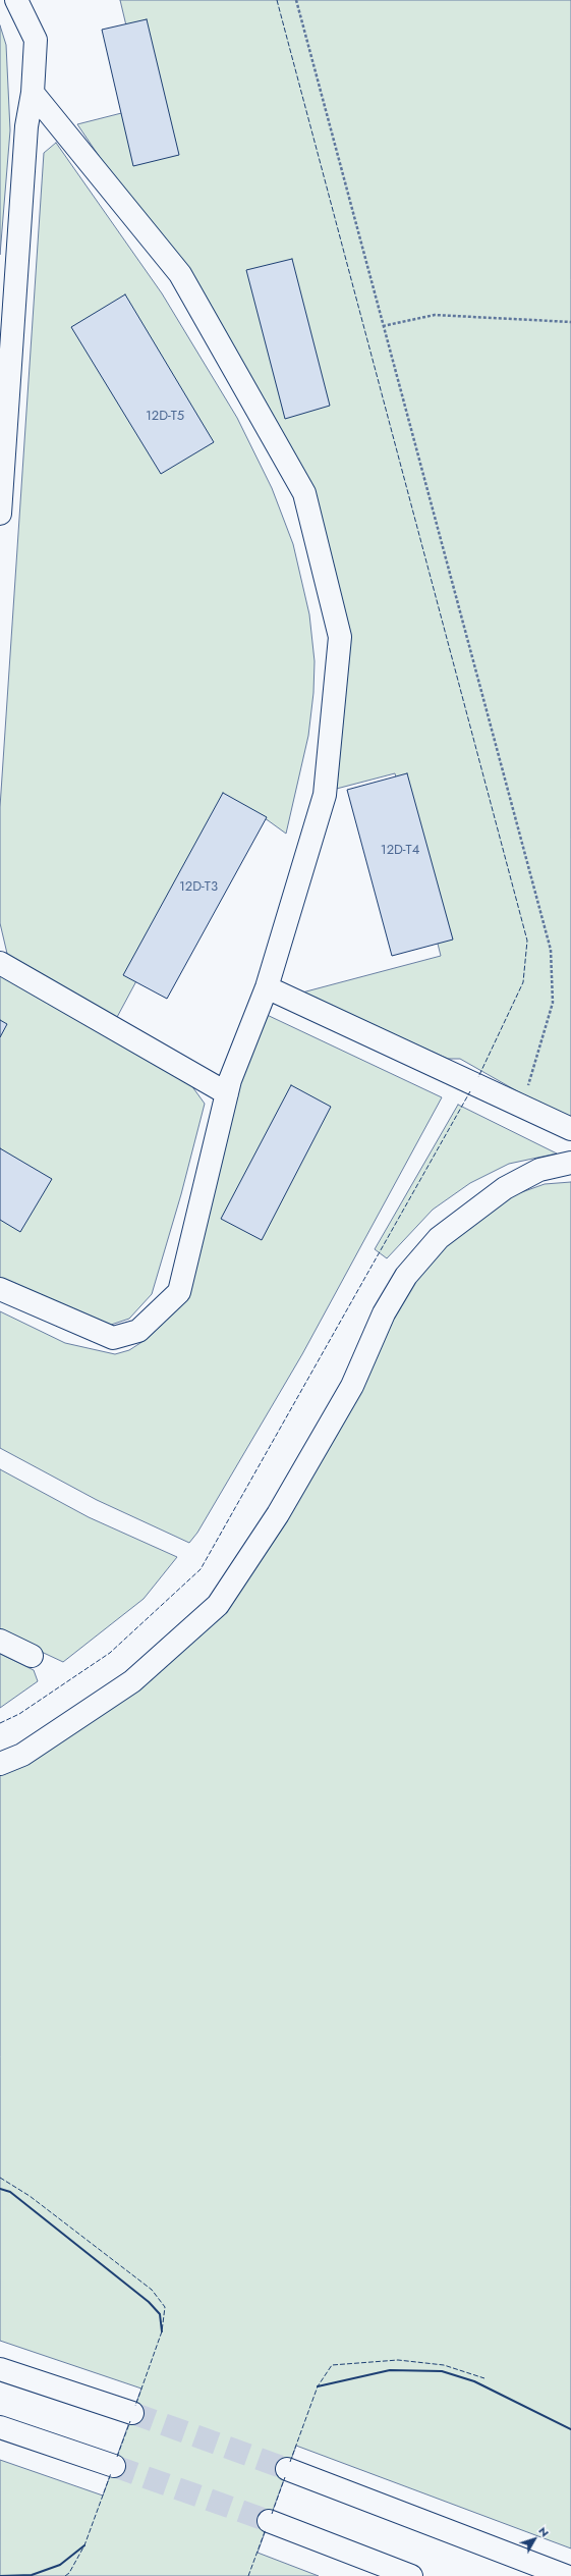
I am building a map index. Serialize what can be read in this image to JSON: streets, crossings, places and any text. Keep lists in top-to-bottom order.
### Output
{
  "house_numbers": ["12D-T5", "12D-T4", "12D-T3"],
  "north": "top right"
}
